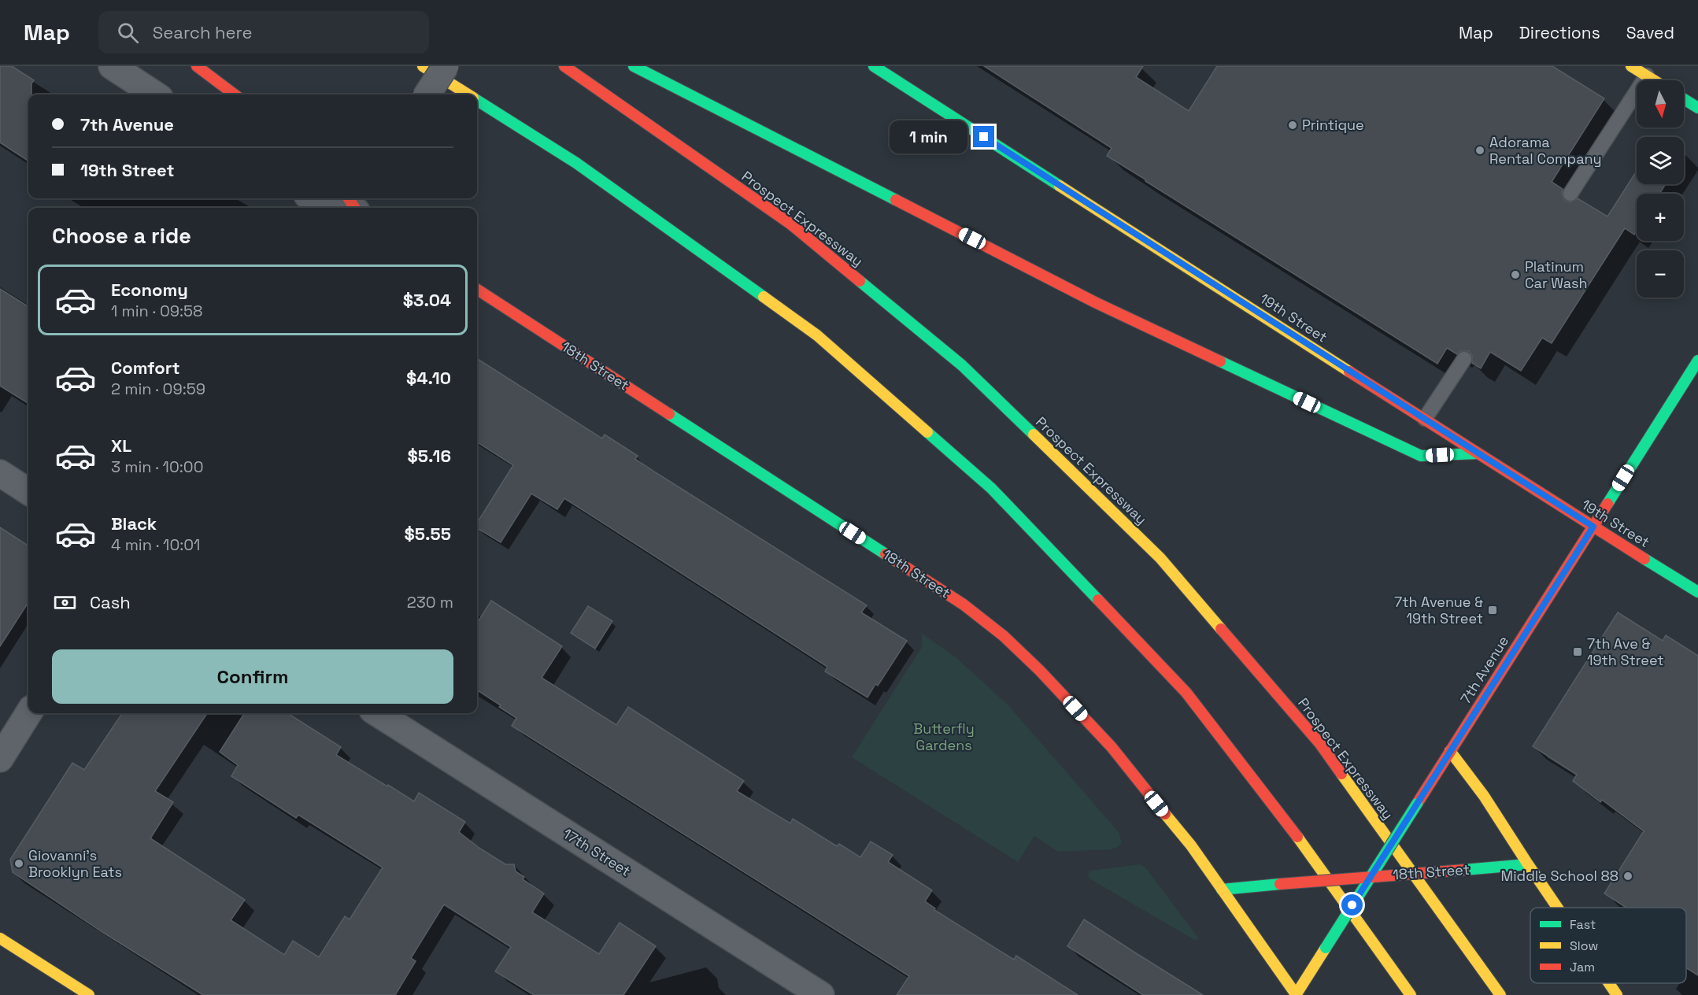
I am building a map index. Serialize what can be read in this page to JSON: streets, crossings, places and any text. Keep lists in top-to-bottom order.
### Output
{
  "streets": {
    "main road": [
      "Prospect Expressway",
      "19th Street",
      "18th Street",
      "7th Avenue"
    ],
    "street": ["17th Street"]
  },
  "crossings": [
    ["19th Street", "7th Avenue"],
    ["18th Street", "7th Avenue"]
  ],
  "parks": ["Butterfly Gardens"],
  "places": {
    "other": [
      "Printique",
      "Adorama Rental Company",
      "Platinum Car Wash",
      "Giovanni’s Brooklyn Eats",
      "Middle School 88"
    ],
    "transit": ["7th Avenue & 19th Street", "7th Ave & 19th Street"]
  },
  "legend": ["Fast", "Slow", "Jam"],
  "north": "bottom",
  "page": {
    "header": "Map",
    "search": "Search here",
    "nav": ["Map", "Directions", "Saved"],
    "map_buttons": ["+", "−"],
    "banner": ["7th Avenue", "19th Street"],
    "bubble": "1 min",
    "heading": "Choose a ride",
    "list": [
      {
        "name": "Economy",
        "note": "1 min · 09:58",
        "value": "$3.04"
      },
      {
        "name": "Comfort",
        "note": "2 min · 09:59",
        "value": "$4.10"
      },
      {
        "name": "XL",
        "note": "3 min · 10:00",
        "value": "$5.16"
      },
      {
        "name": "Black",
        "note": "4 min · 10:01",
        "value": "$5.55"
      }
    ],
    "pay": ["Cash", "230 m"],
    "buttons": "Confirm"
  }
}
